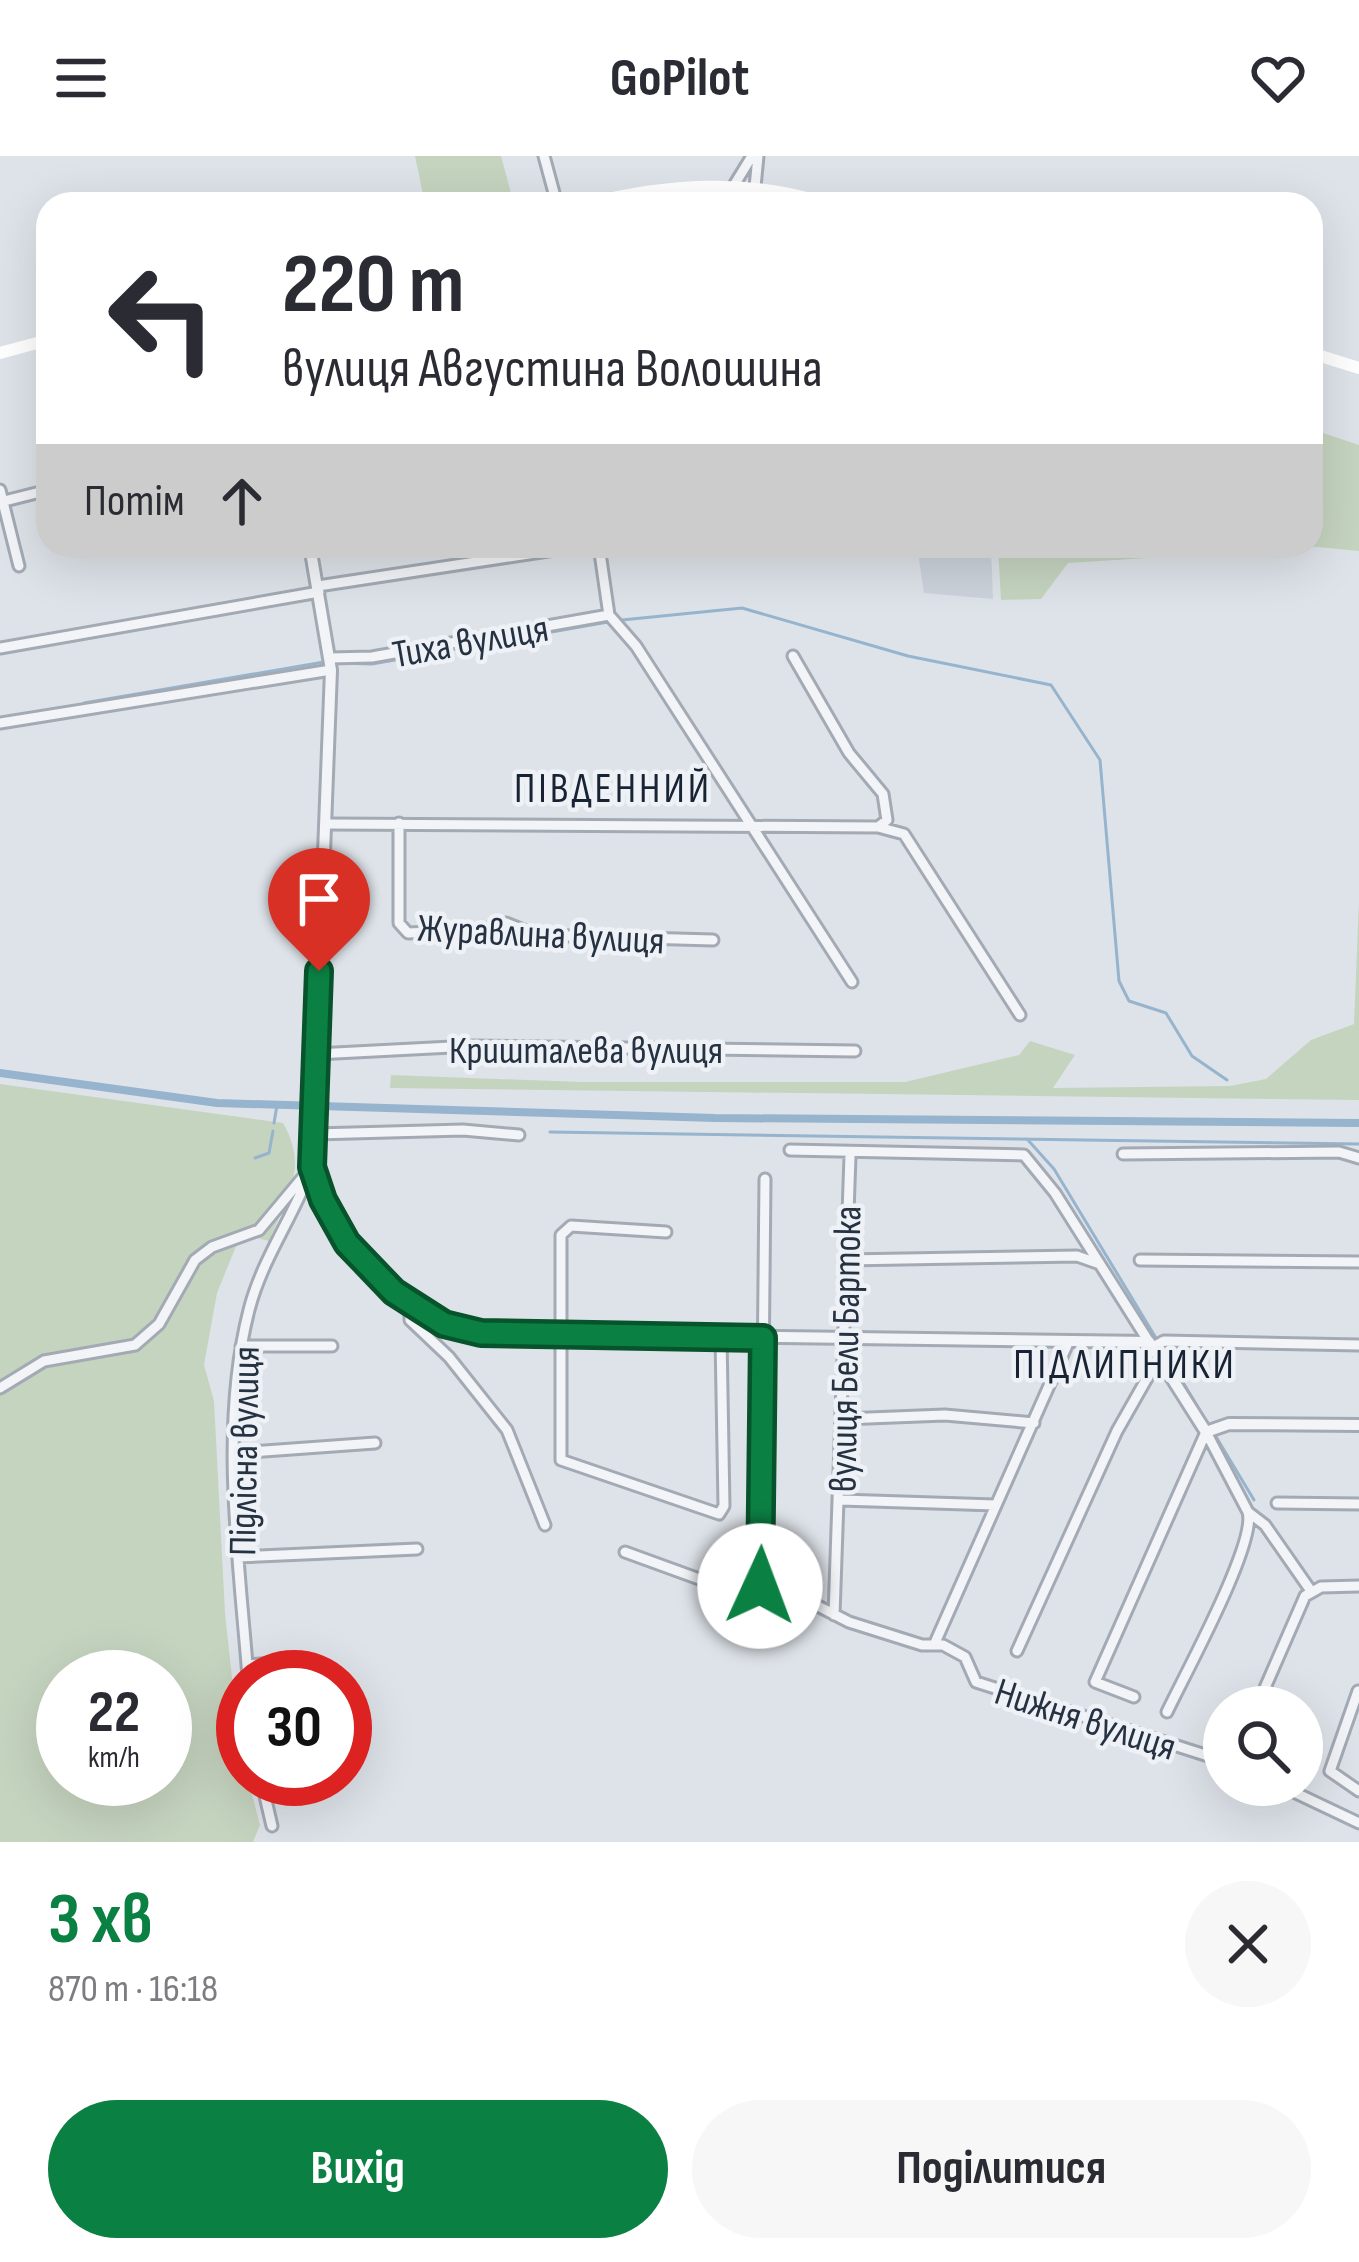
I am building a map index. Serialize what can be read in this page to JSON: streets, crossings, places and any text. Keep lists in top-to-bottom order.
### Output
{
  "streets": {
    "street": [
      "Тиха вулиця",
      "Журавлина вулиця",
      "Кришталева вулиця",
      "вулиця Бели Бартока",
      "Підлісна вулиця",
      "Нижня вулиця"
    ]
  },
  "crossings": [
    ["вулиця Бели Бартока", "Нижня вулиця"]
  ],
  "districts": ["ПІВДЕННИЙ", "ПІДЛИПНИКИ"],
  "page": {
    "header": "GoPilot",
    "turn": ["220 m", "вулиця Августина Волошина"],
    "then": "Потім",
    "speed": "22 km/h",
    "limit": "30",
    "heading": ["3 хв", "870 m · 16:18"],
    "buttons": ["Вихід", "Поділитися"]
  }
}
